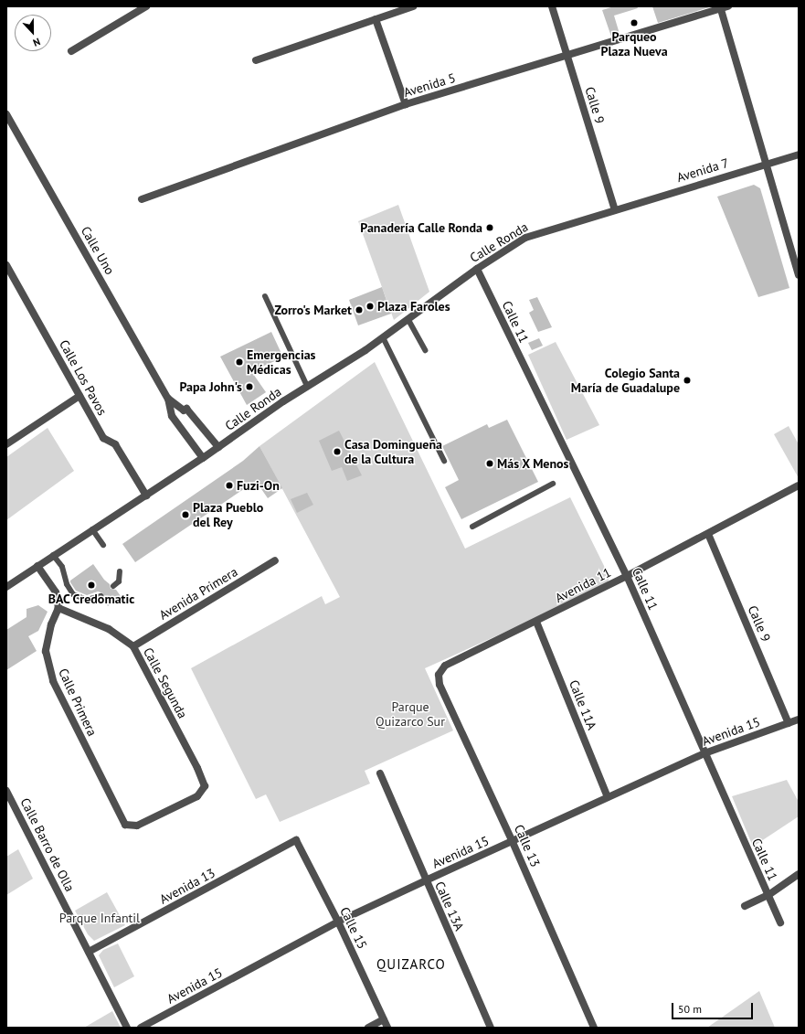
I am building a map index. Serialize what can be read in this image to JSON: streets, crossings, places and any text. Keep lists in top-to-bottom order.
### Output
{
  "streets": {
    "street": [
      "Avenida 5",
      "Calle 9",
      "Avenida 7",
      "Calle Ronda",
      "Calle Uno",
      "Calle 11",
      "Calle Los Pavos",
      "Avenida 11",
      "Avenida Primera",
      "Calle Segunda",
      "Calle Primera",
      "Calle 11A",
      "Avenida 15",
      "Calle Barro de Olla",
      "Calle 13",
      "Avenida 13",
      "Calle 13A",
      "Calle 15"
    ]
  },
  "crossings": [
    ["Avenida 5", "Calle 9"],
    ["Calle 9", "Avenida 7"],
    ["Calle 9", "Calle Ronda"],
    ["Calle 9", "Avenida 11"],
    ["Calle 9", "Avenida 15"],
    ["Avenida 7", "Calle Ronda"],
    ["Calle Ronda", "Calle Uno"],
    ["Calle Ronda", "Calle 11"],
    ["Calle Ronda", "Calle Los Pavos"],
    ["Calle 11", "Avenida 11"],
    ["Calle 11", "Avenida 15"],
    ["Avenida 11", "Calle 11A"],
    ["Avenida 11", "Calle 13"],
    ["Avenida Primera", "Calle Segunda"],
    ["Calle Segunda", "Calle Primera"],
    ["Calle 11A", "Avenida 15"],
    ["Avenida 15", "Calle 13"],
    ["Avenida 15", "Calle 13A"],
    ["Avenida 15", "Calle 15"],
    ["Calle Barro de Olla", "Avenida 13"],
    ["Avenida 13", "Calle 15"]
  ],
  "districts": ["QUIZARCO"],
  "parks": ["Parque Quizarco Sur", "Parque Infantil"],
  "places": [
    "Parqueo Plaza Nueva",
    "Panadería Calle Ronda",
    "Plaza Faroles",
    "Zorro's Market",
    "Emergencias Médicas",
    "Colegio Santa María de Guadalupe",
    "Papa John's",
    "Casa Domingueña de la Cultura",
    "Más X Menos",
    "Fuzi-On",
    "Plaza Pueblo del Rey",
    "BAC Credomatic"
  ],
  "scale_bar": "50 m",
  "north": "bottom"
}
